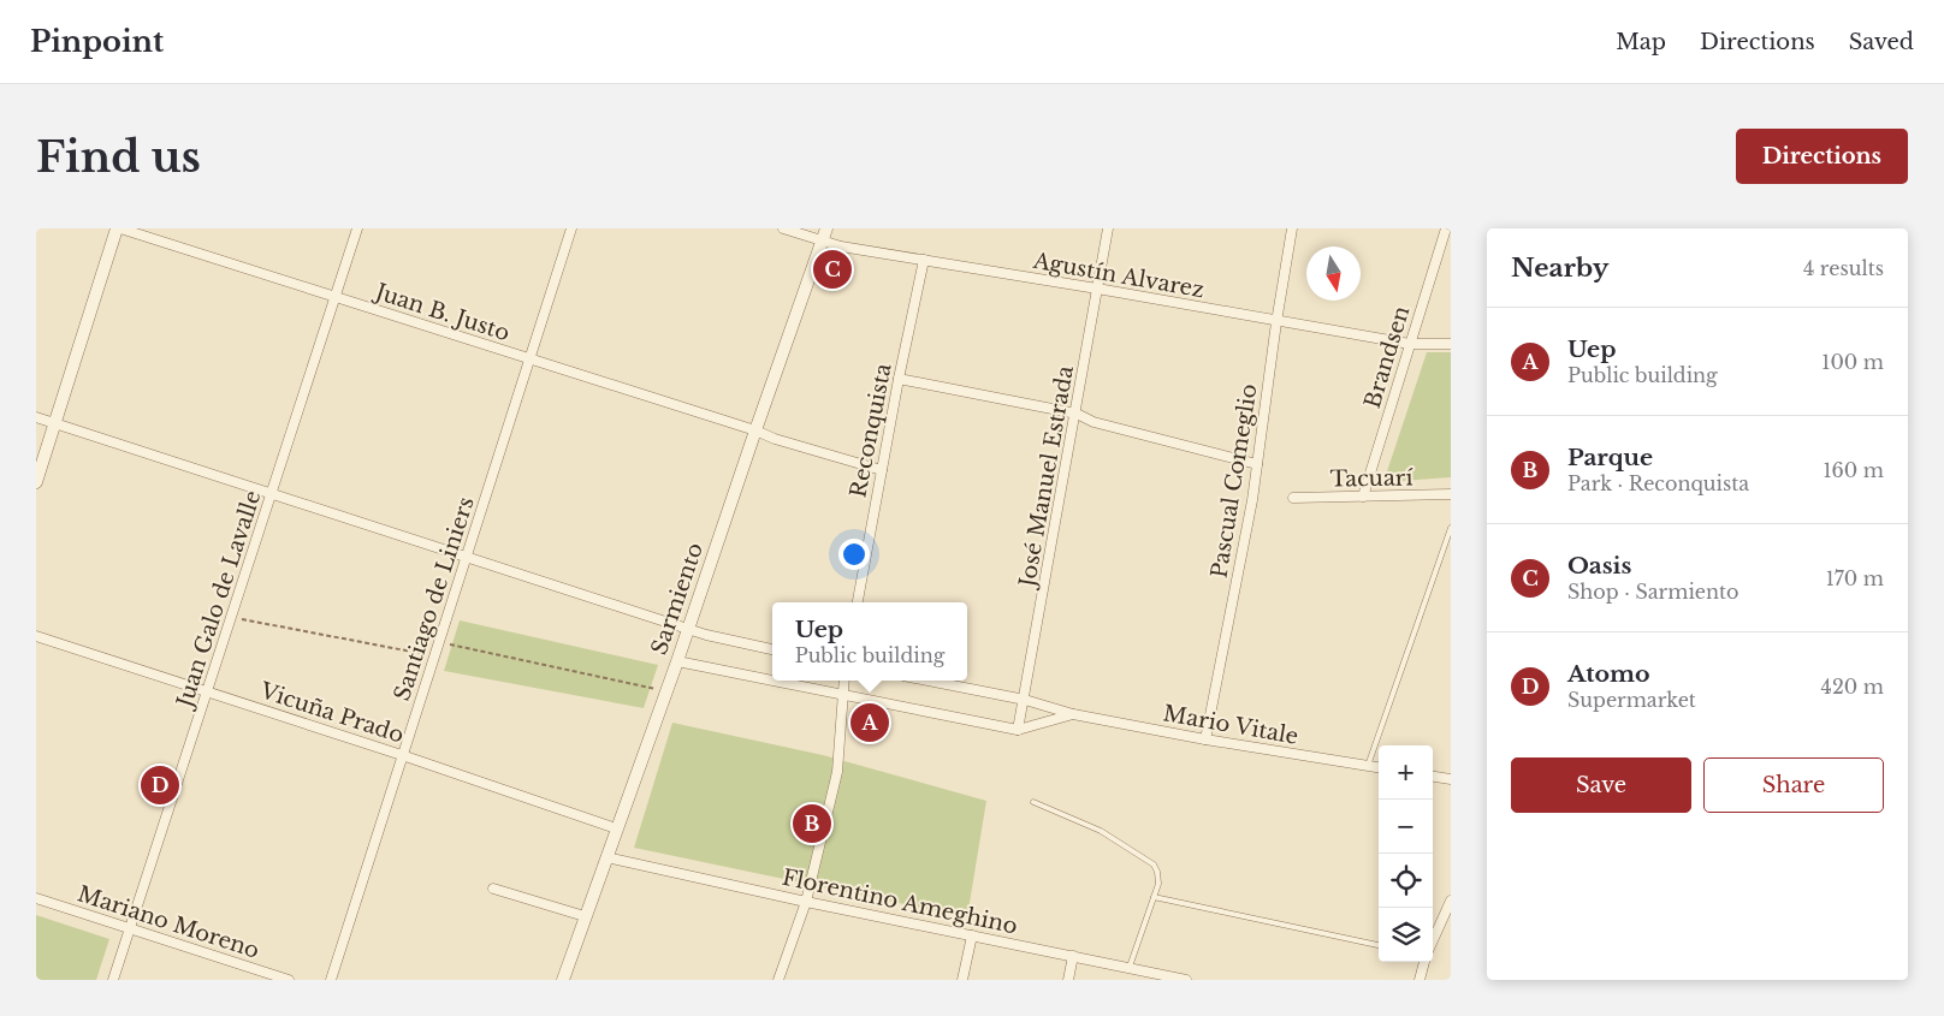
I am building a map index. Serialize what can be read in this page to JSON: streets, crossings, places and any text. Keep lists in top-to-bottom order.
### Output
{
  "streets": {
    "street": [
      "Agustín Alvarez",
      "Juan B. Justo",
      "Brandsen",
      "Reconquista",
      "José Manuel Estrada",
      "Tacuarí",
      "Pascual Comeglio",
      "Juan Galo de Lavalle",
      "Santiago de Liniers",
      "Sarmiento",
      "Vicuña Prado",
      "Mario Vitale",
      "Florentino Ameghino",
      "Mariano Moreno"
    ]
  },
  "crossings": [
    ["Agustín Alvarez", "Brandsen"],
    ["Agustín Alvarez", "Reconquista"],
    ["Agustín Alvarez", "José Manuel Estrada"],
    ["Agustín Alvarez", "Pascual Comeglio"],
    ["Agustín Alvarez", "Sarmiento"],
    ["Juan B. Justo", "Reconquista"],
    ["Juan B. Justo", "Juan Galo de Lavalle"],
    ["Juan B. Justo", "Santiago de Liniers"],
    ["Juan B. Justo", "Sarmiento"],
    ["Brandsen", "Tacuarí"],
    ["José Manuel Estrada", "Mario Vitale"],
    ["Pascual Comeglio", "Mario Vitale"],
    ["Juan Galo de Lavalle", "Vicuña Prado"],
    ["Juan Galo de Lavalle", "Mariano Moreno"],
    ["Santiago de Liniers", "Vicuña Prado"],
    ["Sarmiento", "Vicuña Prado"],
    ["Sarmiento", "Mario Vitale"],
    ["Sarmiento", "Florentino Ameghino"]
  ],
  "north": "bottom",
  "page": {
    "header": "Pinpoint",
    "nav": ["Map", "Directions", "Saved"],
    "buttons": [
      "Directions",
      ["Save", "Share"]
    ],
    "title": "Find us",
    "heading": ["Nearby", "4 results"],
    "pins": [
      "C",
      "A",
      "D",
      "B"
    ],
    "list": [
      {
        "mark": "A",
        "name": "Uep",
        "note": "Public building",
        "value": "100 m"
      },
      {
        "mark": "B",
        "name": "Parque",
        "note": "Park · Reconquista",
        "value": "160 m"
      },
      {
        "mark": "C",
        "name": "Oasis",
        "note": "Shop · Sarmiento",
        "value": "170 m"
      },
      {
        "mark": "D",
        "name": "Atomo",
        "note": "Supermarket",
        "value": "420 m"
      }
    ],
    "popup": ["Uep", "Public building"],
    "map_buttons": ["+", "−"]
  }
}
